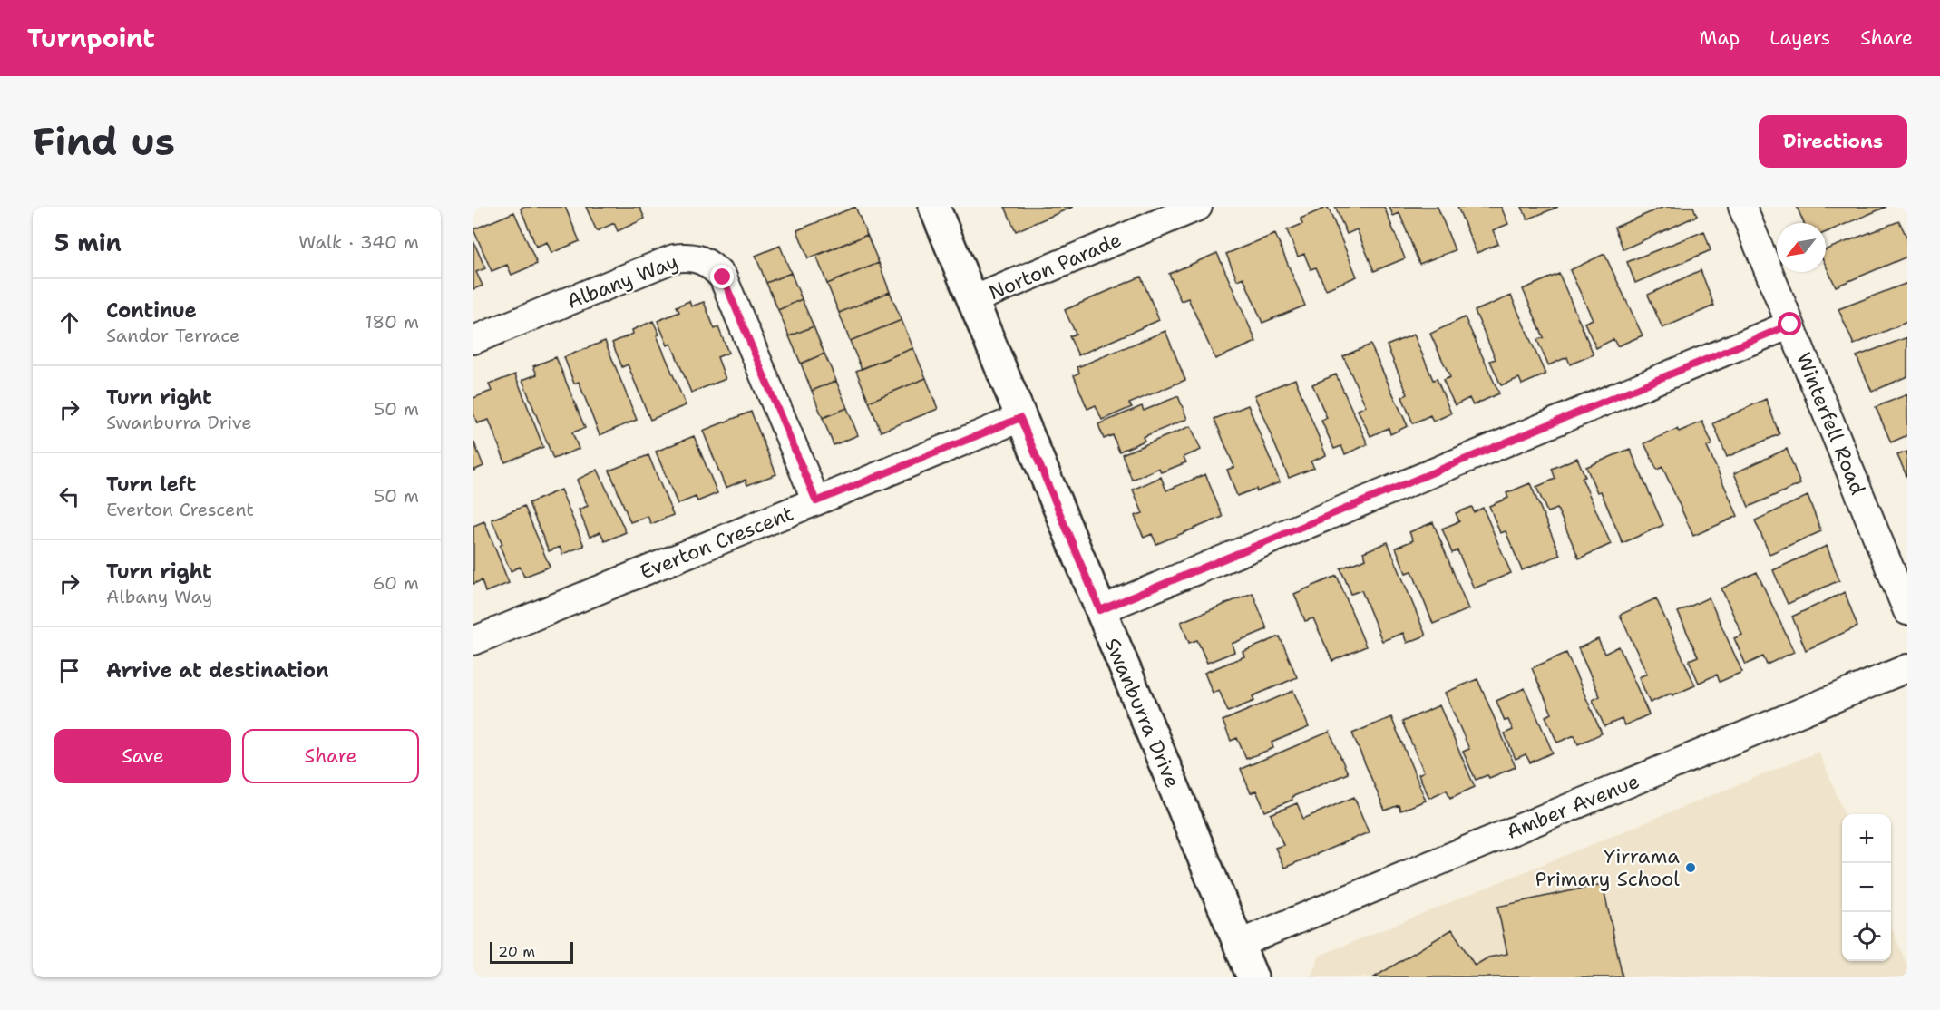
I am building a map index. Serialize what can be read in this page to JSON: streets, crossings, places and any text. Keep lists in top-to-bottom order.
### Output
{
  "streets": {
    "street": [
      "Norton Parade",
      "Albany Way",
      "Winterfell Road",
      "Everton Crescent",
      "Swanburra Drive",
      "Amber Avenue"
    ]
  },
  "crossings": [
    ["Norton Parade", "Swanburra Drive"],
    ["Albany Way", "Everton Crescent"],
    ["Everton Crescent", "Swanburra Drive"],
    ["Swanburra Drive", "Amber Avenue"]
  ],
  "places": ["Yirrama Primary School"],
  "scale_bar": "20 m",
  "north": "bottom left",
  "page": {
    "header": "Turnpoint",
    "nav": ["Map", "Layers", "Share"],
    "buttons": [
      "Directions",
      ["Save", "Share"]
    ],
    "title": "Find us",
    "heading": ["5 min", "Walk · 340 m"],
    "list": [
      ["Continue", "Sandor Terrace", "180 m"],
      ["Turn right", "Swanburra Drive", "50 m"],
      ["Turn left", "Everton Crescent", "50 m"],
      ["Turn right", "Albany Way", "60 m"],
      "Arrive at destination"
    ],
    "map_buttons": ["+", "−"],
    "scale": "20 m"
  }
}
